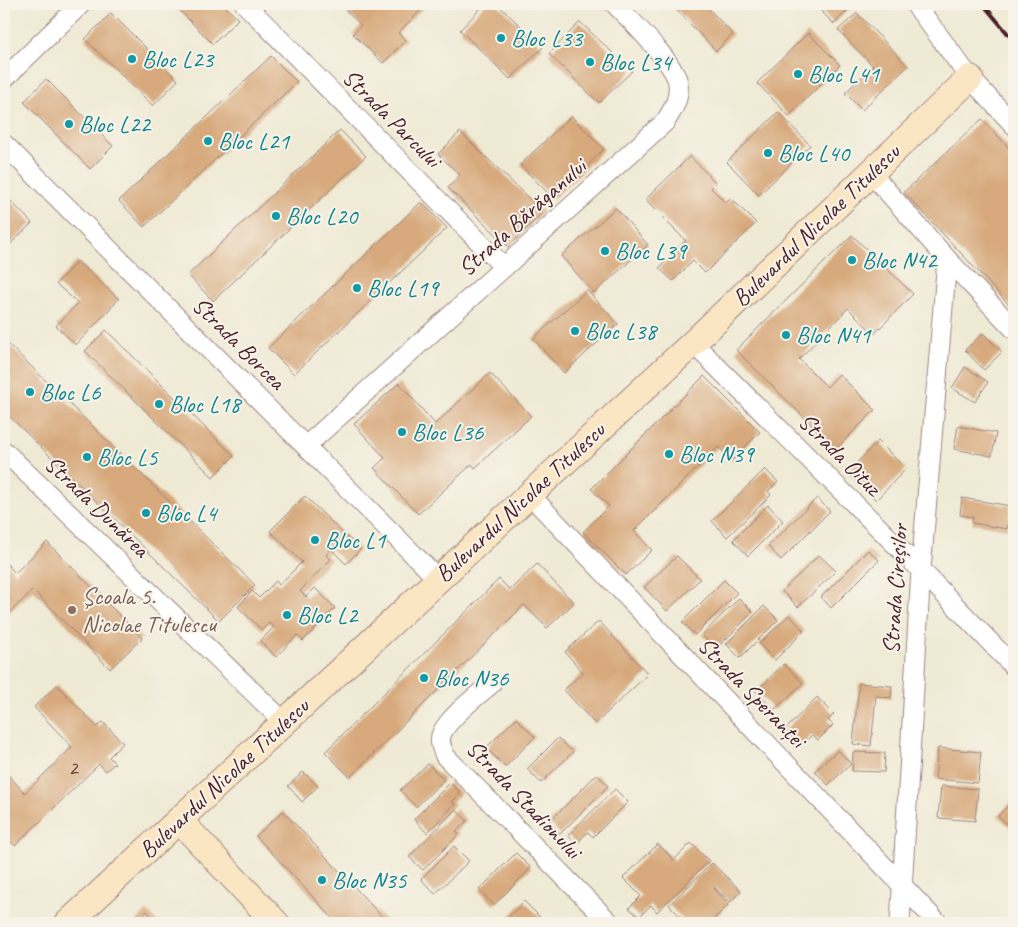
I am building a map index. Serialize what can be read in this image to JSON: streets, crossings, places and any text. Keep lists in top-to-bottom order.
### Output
{
  "streets": {
    "main road": ["Bulevardul Nicolae Titulescu"],
    "street": [
      "Strada Parcului",
      "Strada Bărăganului",
      "Strada Borcea",
      "Strada Oituz",
      "Strada Dunărea",
      "Strada Cireșilor",
      "Strada Speranței",
      "Strada Stadionului"
    ]
  },
  "crossings": [
    ["Strada Parcului", "Strada Bărăganului"],
    ["Strada Bărăganului", "Strada Borcea"],
    ["Bulevardul Nicolae Titulescu", "Strada Borcea"],
    ["Bulevardul Nicolae Titulescu", "Strada Oituz"],
    ["Bulevardul Nicolae Titulescu", "Strada Dunărea"],
    ["Bulevardul Nicolae Titulescu", "Strada Speranței"],
    ["Strada Oituz", "Strada Cireșilor"],
    ["Strada Cireșilor", "Strada Speranței"]
  ],
  "places": [
    "Bloc L33",
    "Bloc L23",
    "Bloc L34",
    "Bloc L41",
    "Bloc L22",
    "Bloc L21",
    "Bloc L40",
    "Bloc L20",
    "Bloc L39",
    "Bloc N42",
    "Bloc L19",
    "Bloc L38",
    "Bloc N41",
    "Bloc L6",
    "Bloc L18",
    "Bloc L36",
    "Bloc N39",
    "Bloc L5",
    "Bloc L4",
    "Bloc L1",
    "Școala 5. Nicolae Titulescu",
    "Bloc L2",
    "Bloc N36",
    "Bloc N35"
  ],
  "house_numbers": ["2"]
}
